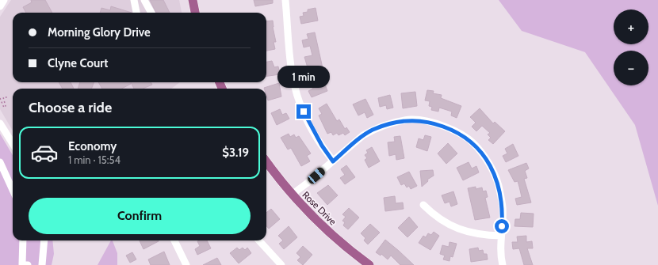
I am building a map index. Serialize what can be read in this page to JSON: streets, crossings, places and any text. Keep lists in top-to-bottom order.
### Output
{
  "streets": {
    "main road": ["Rose Drive"]
  },
  "page": {
    "map_buttons": ["+", "−"],
    "banner": ["Morning Glory Drive", "Clyne Court"],
    "bubble": "1 min",
    "heading": "Choose a ride",
    "list": [
      {
        "name": "Economy",
        "note": "1 min · 15:54",
        "value": "$3.19"
      }
    ],
    "buttons": "Confirm"
  }
}
